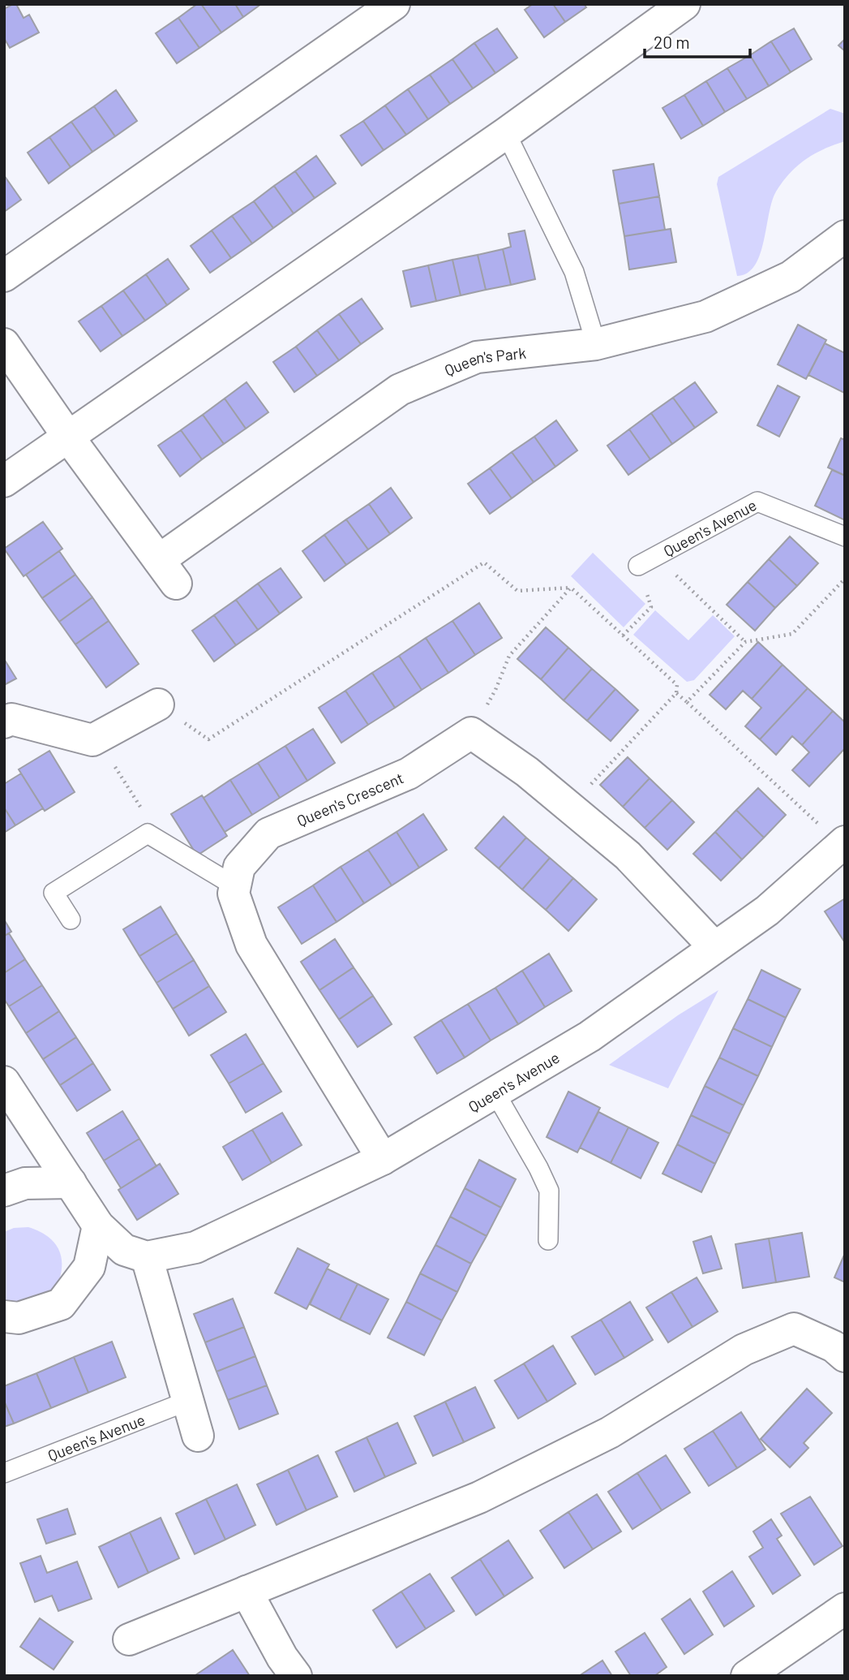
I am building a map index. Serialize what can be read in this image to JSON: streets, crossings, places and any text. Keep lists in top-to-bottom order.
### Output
{
  "streets": {
    "street": ["Queen's Park", "Queen's Avenue", "Queen's Crescent"]
  },
  "scale_bar": "20 m"
}
